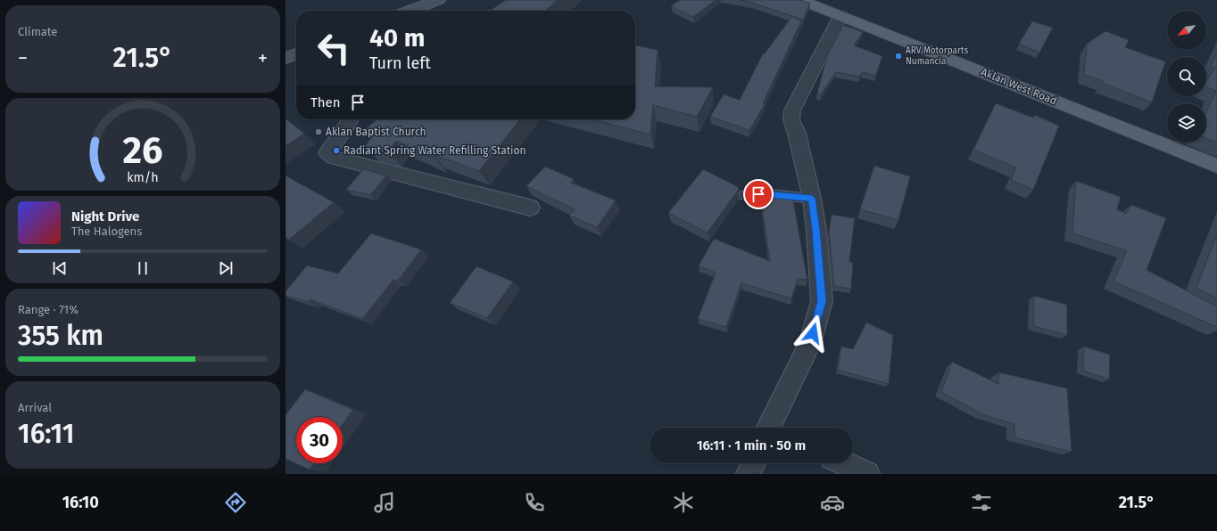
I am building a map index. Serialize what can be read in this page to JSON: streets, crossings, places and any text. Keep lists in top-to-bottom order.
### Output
{
  "streets": {
    "main road": ["Aklan West Road"]
  },
  "places": ["ARV Motorparts Numancia", "Aklan Baptist Church", "Radiant Spring Water Refilling Station"],
  "north": "bottom left",
  "page": {
    "tile": [
      "Climate",
      ["Range · 71%", "355 km"],
      ["Arrival", "16:11"]
    ],
    "turn": ["40 m", "Turn left"],
    "heat": ["−", "21.5°", "+"],
    "then": "Then",
    "song": ["Night Drive", "The Halogens"],
    "limit": "30",
    "trip": "16:11 · 1 min · 50 m",
    "tabs": ["16:10", "21.5°"],
    "gauge": ["26", "km/h"]
  }
}
